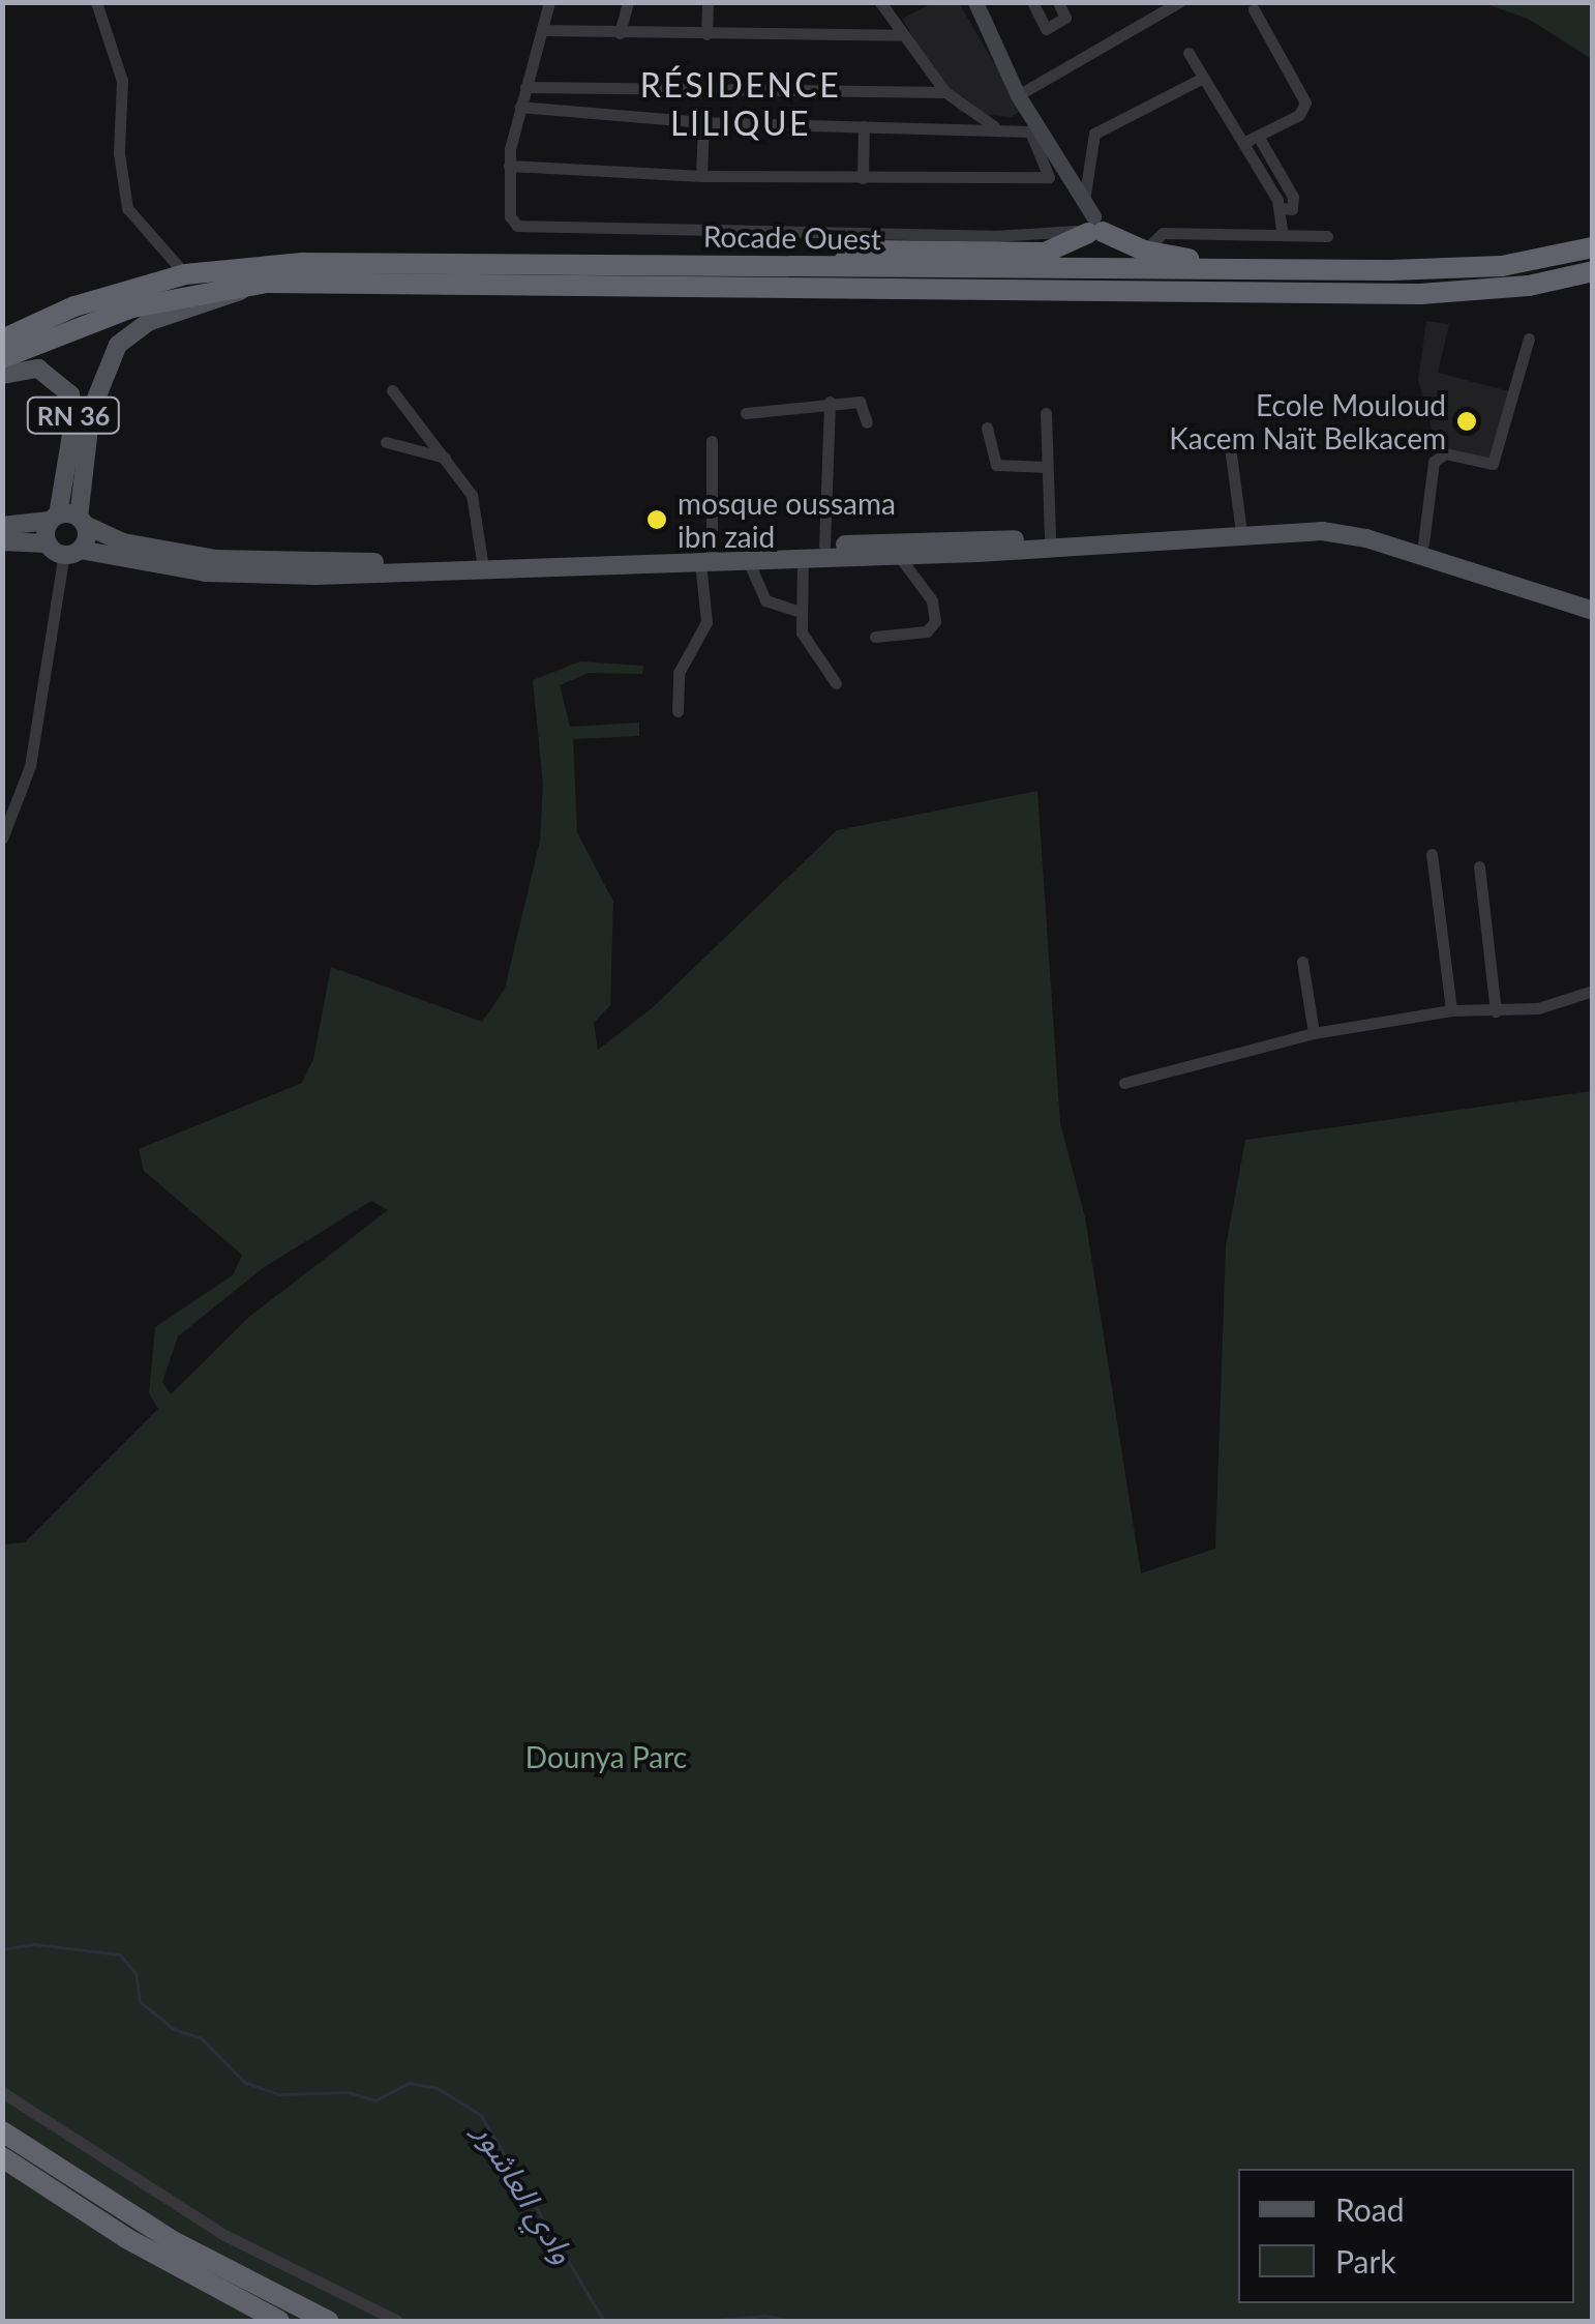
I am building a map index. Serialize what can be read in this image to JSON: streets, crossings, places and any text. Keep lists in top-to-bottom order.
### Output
{
  "streets": {
    "highway": ["Rocade Ouest"],
    "main road": ["RN 36"]
  },
  "districts": ["RÉSIDENCE LILIQUE"],
  "water": ["وادي العاشور"],
  "parks": ["Dounya Parc"],
  "places": ["Ecole Mouloud Kacem Naït Belkacem", "mosque oussama ibn zaid"],
  "legend": ["Road", "Park"]
}
